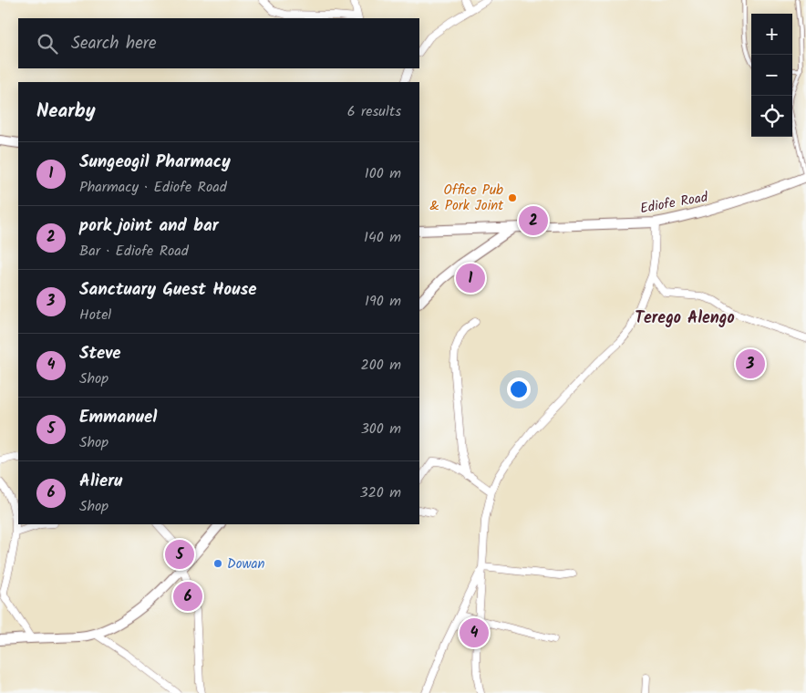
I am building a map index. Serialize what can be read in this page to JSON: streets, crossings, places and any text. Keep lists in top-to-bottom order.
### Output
{
  "streets": {
    "street": ["Ediofe Road"]
  },
  "districts": ["Terego Alengo"],
  "places": ["Office Pub & Pork Joint", "Dowan"],
  "page": {
    "map_buttons": ["+", "−"],
    "search": "Search here",
    "heading": ["Nearby", "6 results"],
    "list": [
      {
        "mark": "1",
        "name": "Sungeogil Pharmacy",
        "note": "Pharmacy · Ediofe Road",
        "value": "100 m"
      },
      {
        "mark": "2",
        "name": "pork joint and bar",
        "note": "Bar · Ediofe Road",
        "value": "140 m"
      },
      {
        "mark": "3",
        "name": "Sanctuary Guest House",
        "note": "Hotel",
        "value": "190 m"
      },
      {
        "mark": "4",
        "name": "Steve",
        "note": "Shop",
        "value": "200 m"
      },
      {
        "mark": "5",
        "name": "Emmanuel",
        "note": "Shop",
        "value": "300 m"
      },
      {
        "mark": "6",
        "name": "Alieru",
        "note": "Shop",
        "value": "320 m"
      }
    ],
    "pins": [
      "2",
      "1",
      "3",
      "5",
      "6",
      "4"
    ]
  }
}
